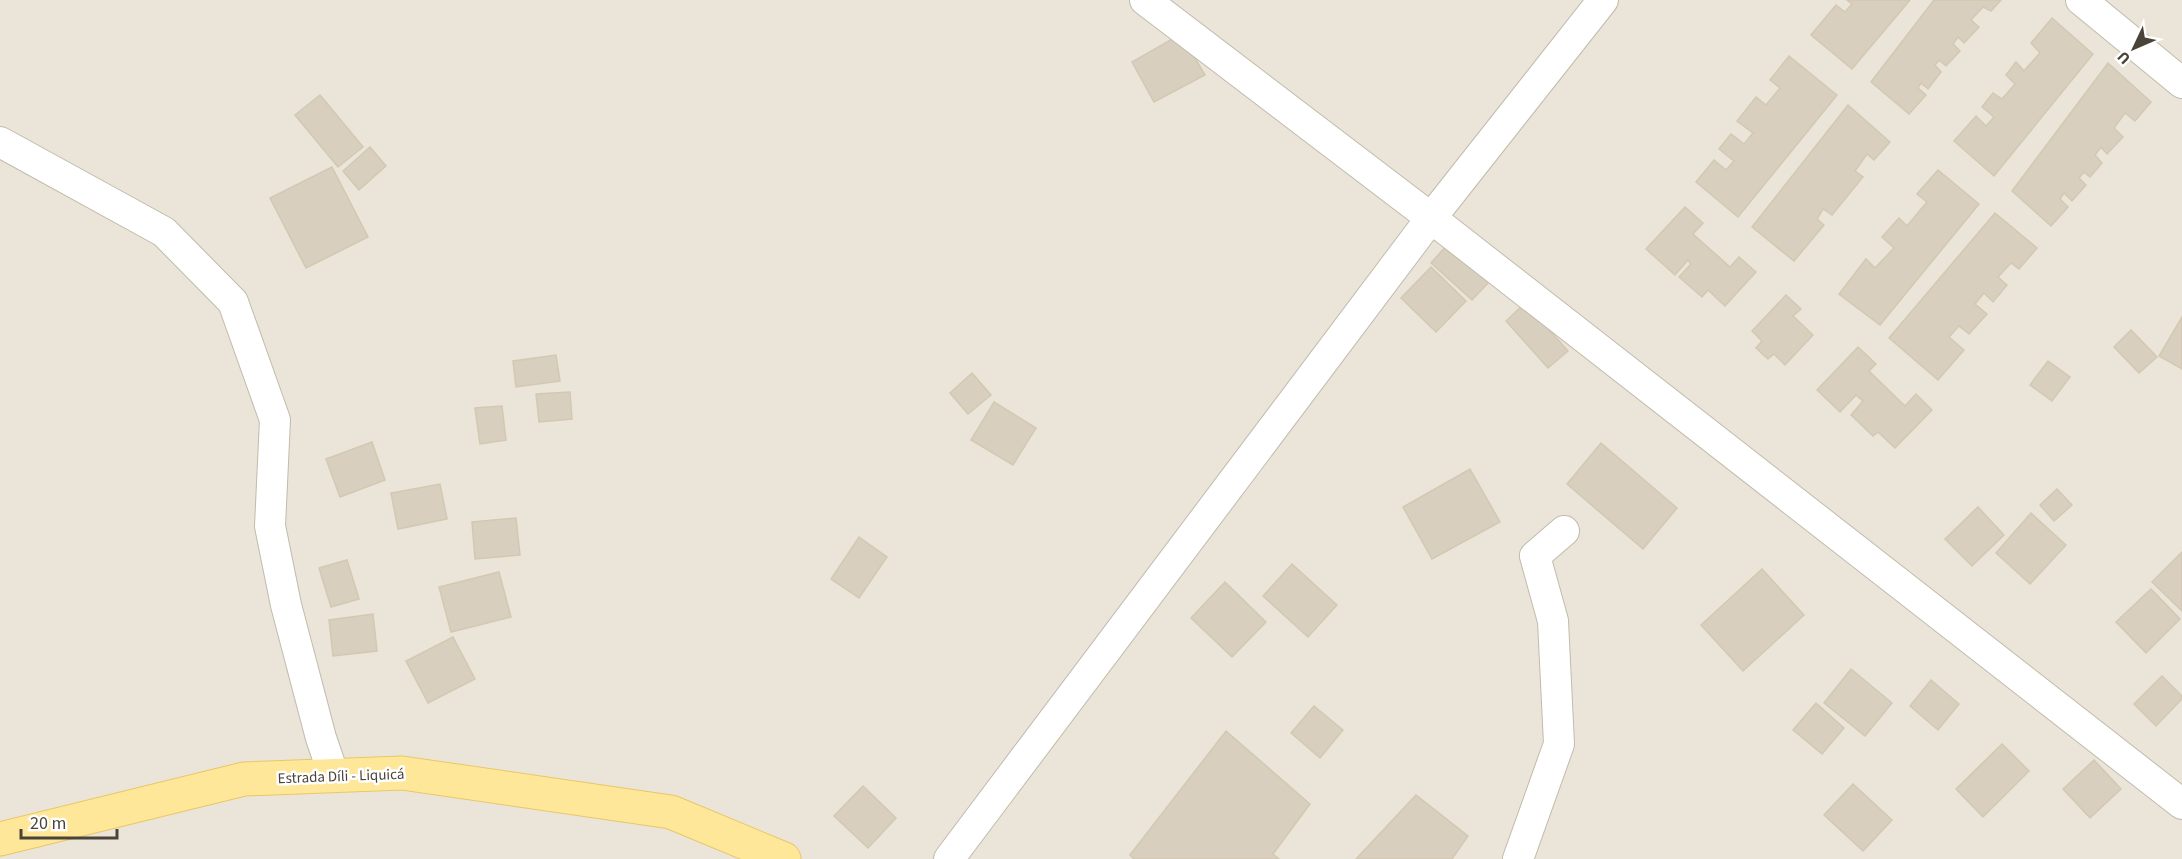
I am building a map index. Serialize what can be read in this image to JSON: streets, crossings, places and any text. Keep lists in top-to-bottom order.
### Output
{
  "streets": {
    "main road": ["Estrada Díli - Liquicá"]
  },
  "scale_bar": "20 m",
  "north": "bottom left"
}
